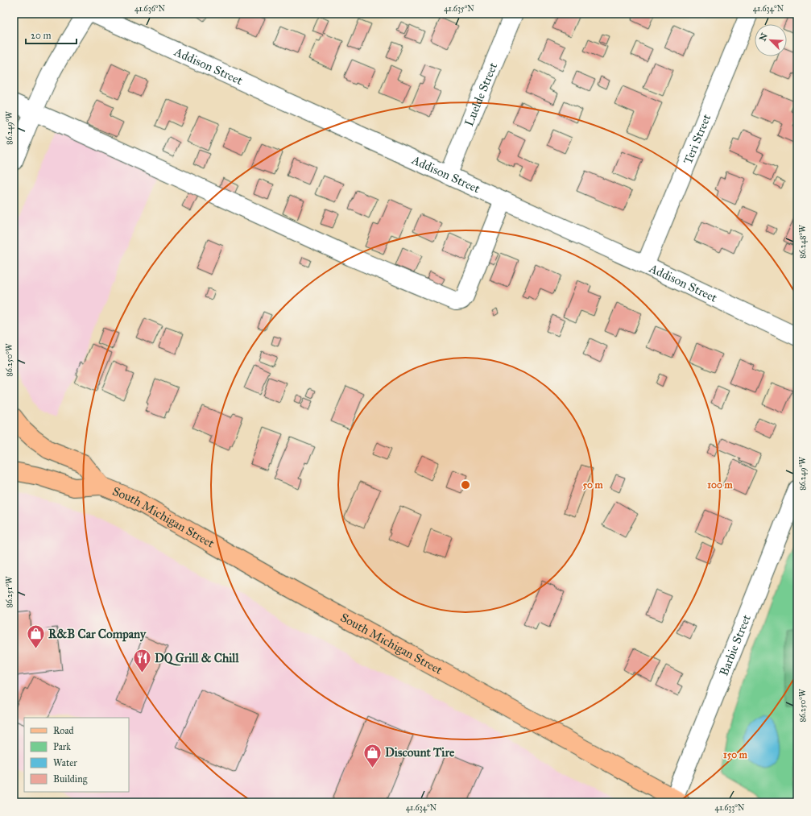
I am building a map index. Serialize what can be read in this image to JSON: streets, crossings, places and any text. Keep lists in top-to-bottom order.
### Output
{
  "streets": {
    "main road": ["South Michigan Street"],
    "street": [
      "Addison Street",
      "Luelde Street",
      "Teri Street",
      "Barbie Street"
    ]
  },
  "crossings": [
    ["Addison Street", "Luelde Street"],
    ["Addison Street", "Teri Street"],
    ["South Michigan Street", "Barbie Street"]
  ],
  "places": {
    "shop": ["R&B Car Company", "Discount Tire"],
    "restaurant": ["DQ Grill & Chill"]
  },
  "legend": [
    "Road",
    "Park",
    "Water",
    "Building"
  ],
  "scale_bar": "20 m",
  "north": "top left",
  "coordinates": [
    "41.636°N",
    "41.635°N",
    "41.634°N",
    "86.249°W",
    "86.248°W",
    "86.250°W",
    "86.251°W",
    "41.633°N"
  ],
  "rings": ["50 m", "100 m", "150 m"]
}
